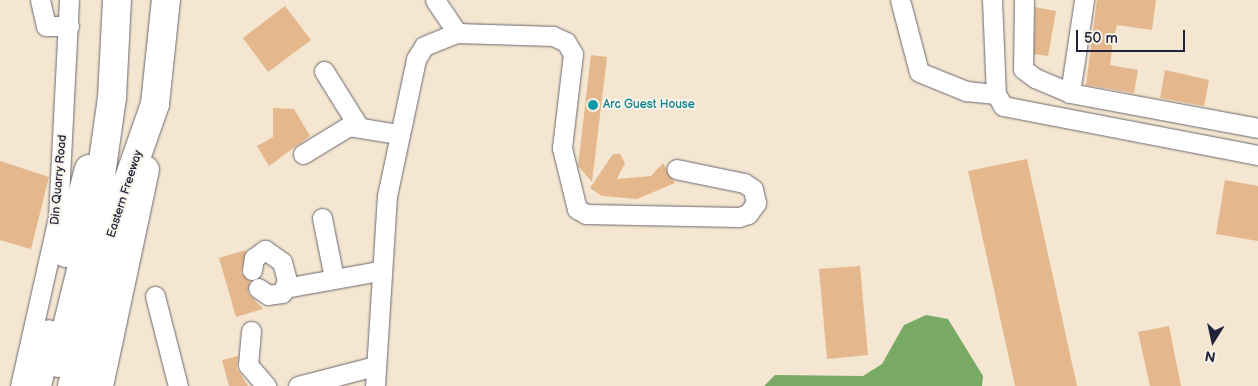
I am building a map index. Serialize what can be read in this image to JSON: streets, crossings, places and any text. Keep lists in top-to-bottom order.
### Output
{
  "streets": {
    "highway": ["Eastern Freeway"],
    "street": ["Din Quarry Road"]
  },
  "places": ["Arc Guest House"],
  "scale_bar": "50 m",
  "north": "bottom"
}
